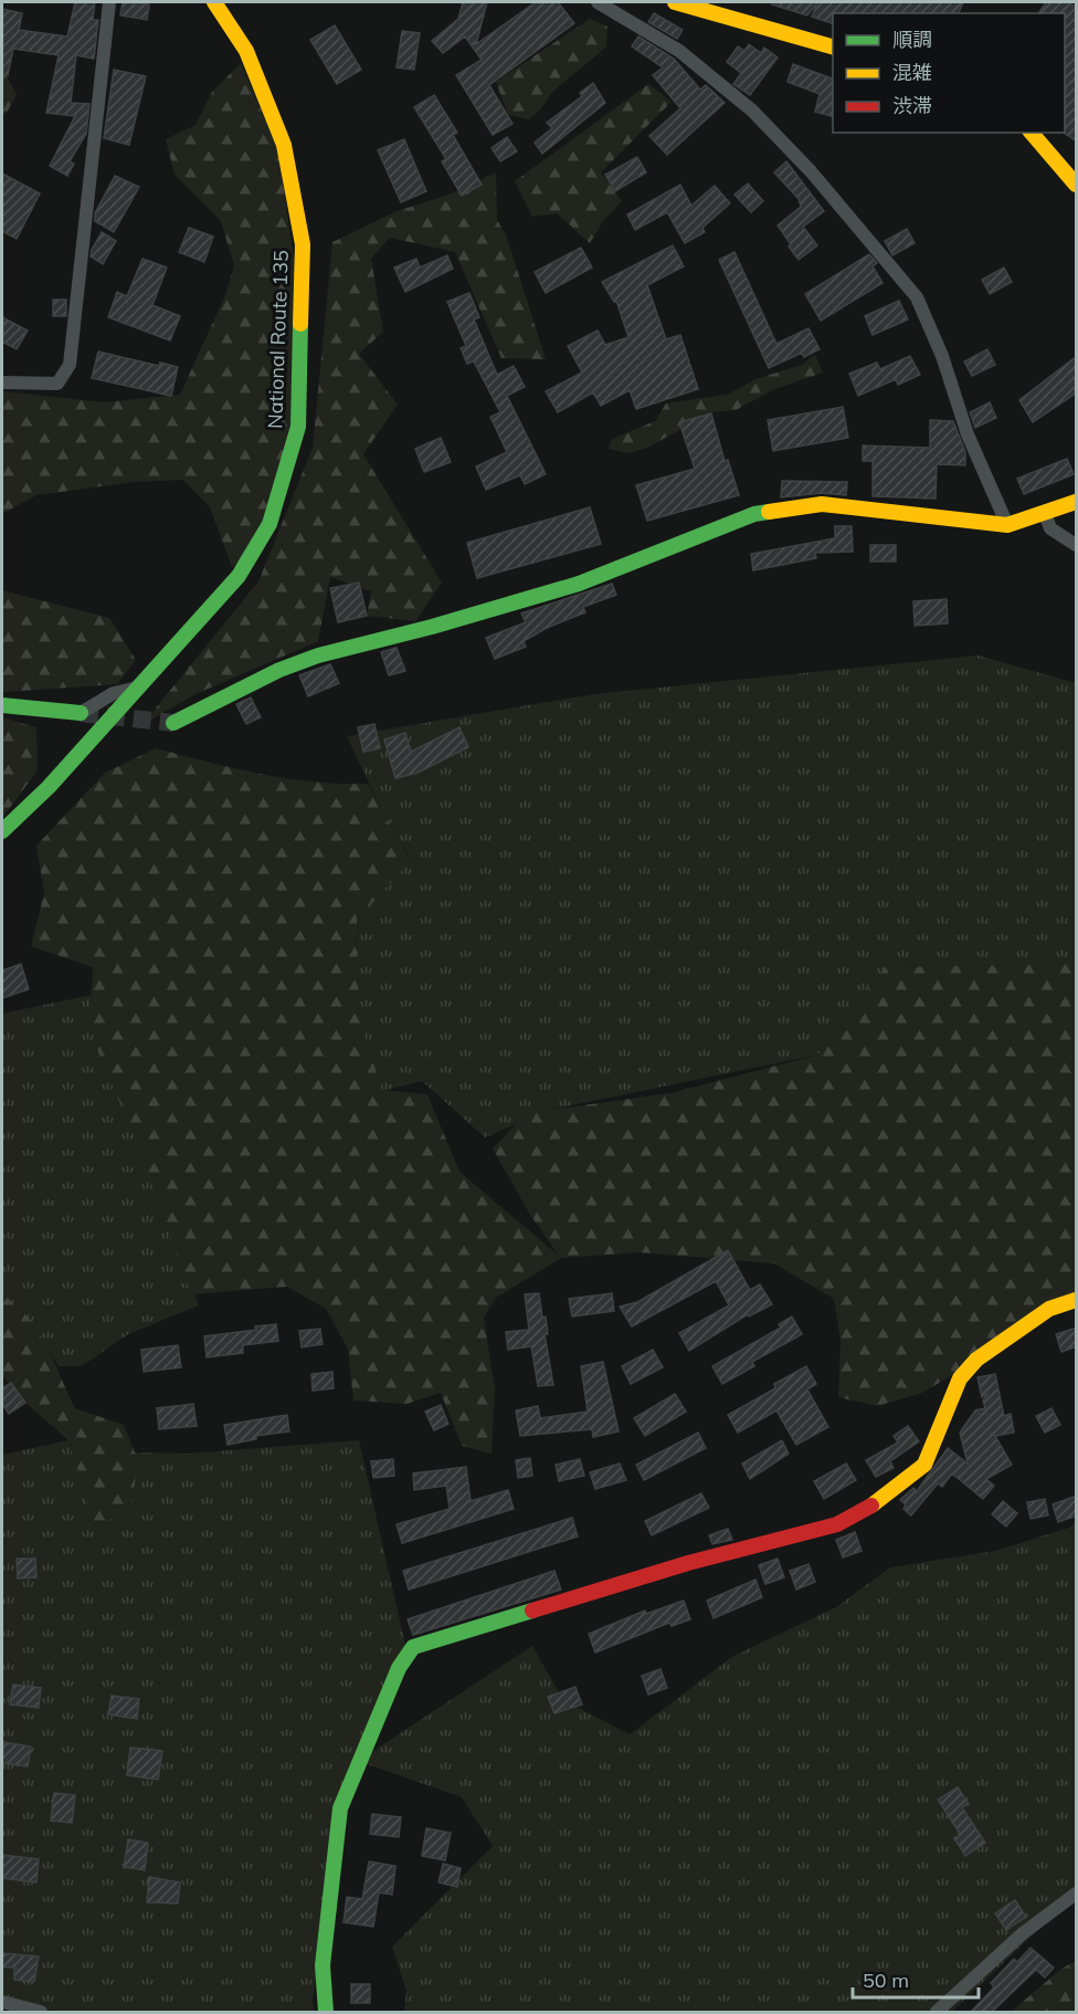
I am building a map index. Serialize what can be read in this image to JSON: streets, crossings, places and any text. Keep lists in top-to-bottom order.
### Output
{
  "streets": {
    "main road": ["National Route 135"]
  },
  "legend": ["順調", "混雑", "渋滞"],
  "scale_bar": "50 m"
}
